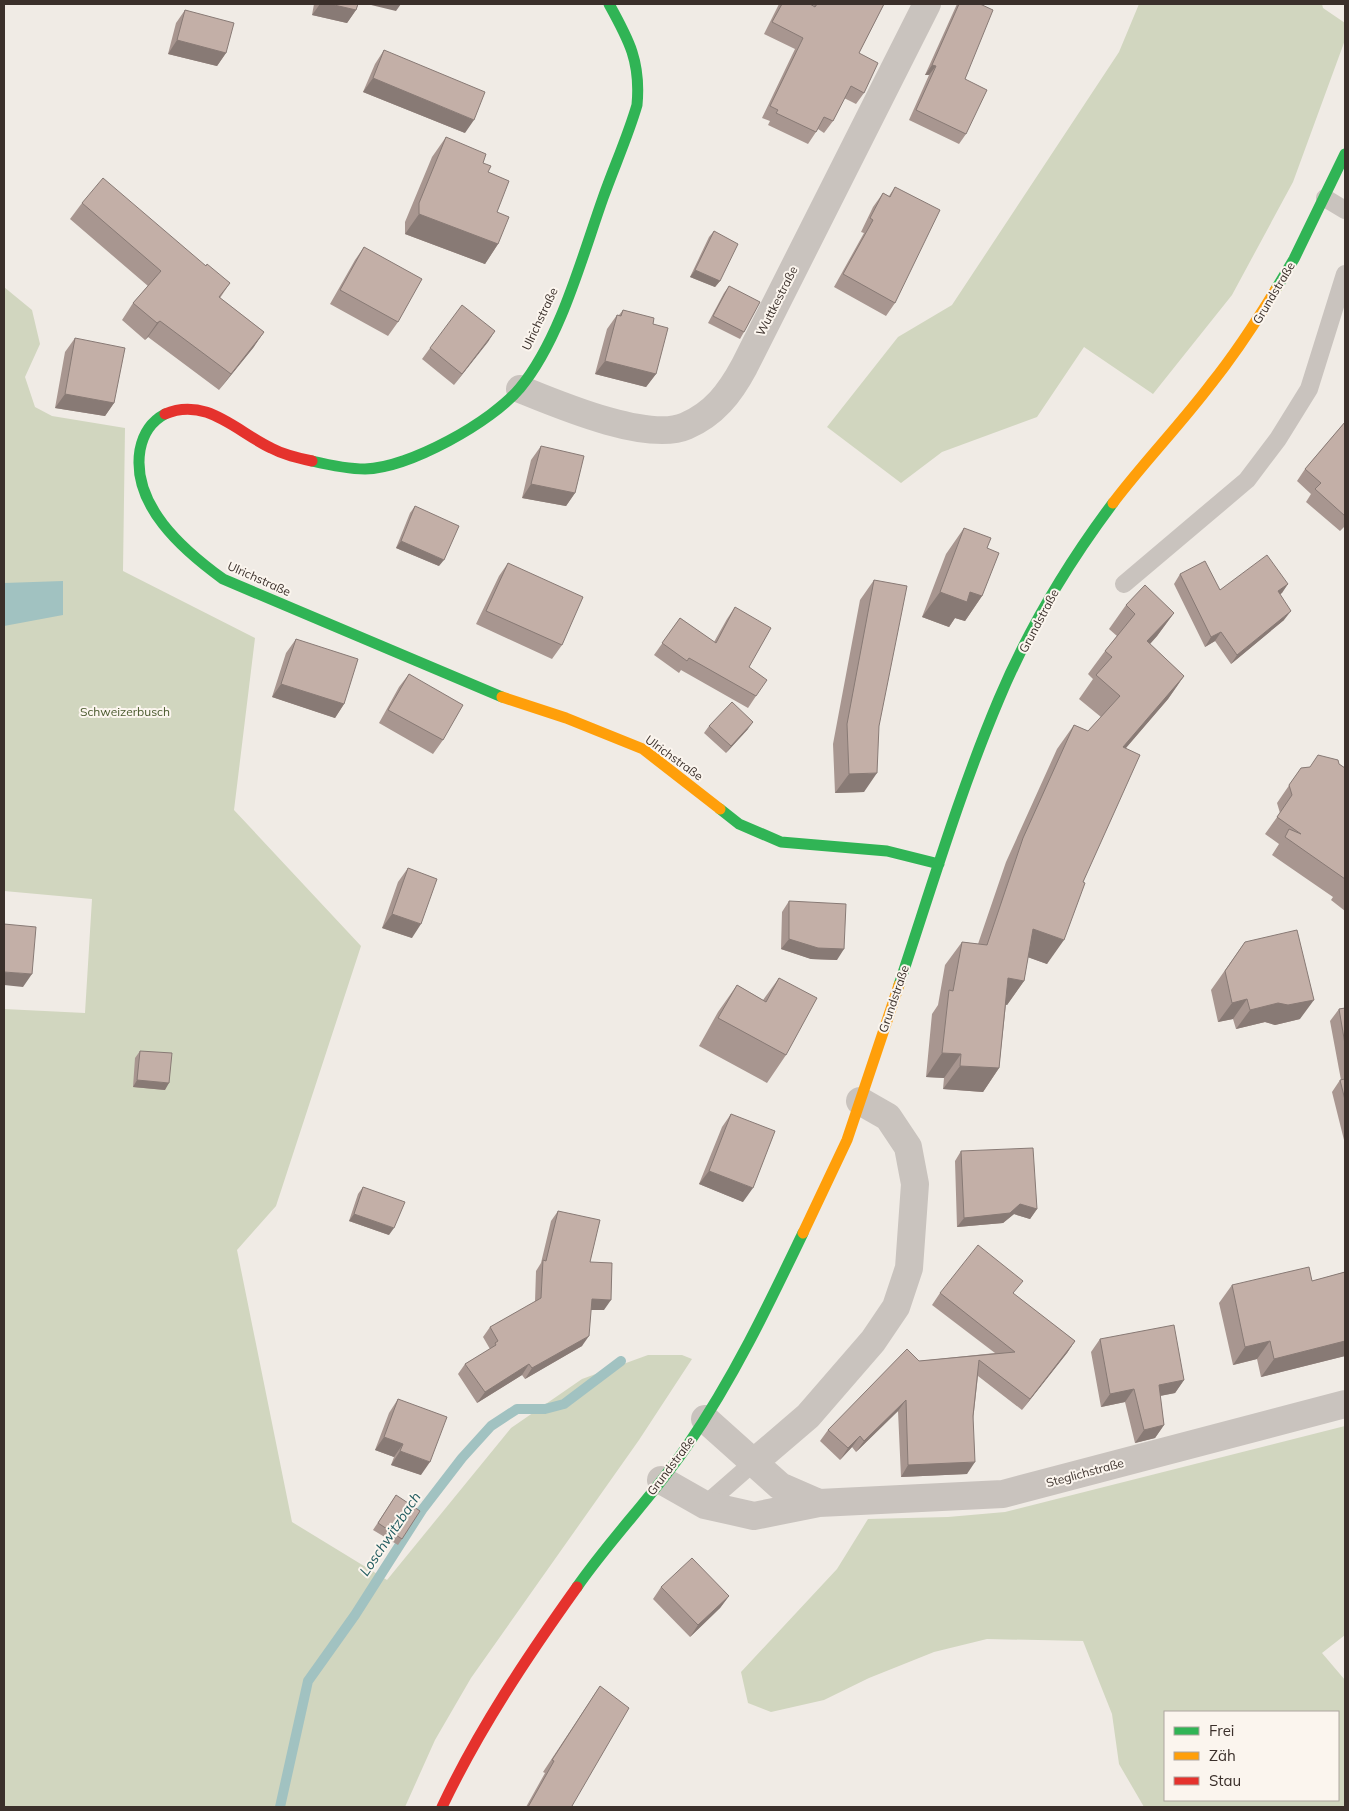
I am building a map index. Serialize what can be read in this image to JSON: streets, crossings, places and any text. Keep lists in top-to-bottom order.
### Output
{
  "streets": {
    "main road": ["Grundstraße", "Ulrichstraße"],
    "street": ["Wuttkestraße", "Steglichstraße"]
  },
  "crossings": [
    ["Grundstraße", "Ulrichstraße"],
    ["Grundstraße", "Steglichstraße"],
    ["Wuttkestraße", "Ulrichstraße"]
  ],
  "water": ["Loschwitzbach"],
  "parks": ["Schweizerbusch"],
  "legend": ["Frei", "Zäh", "Stau"]
}
